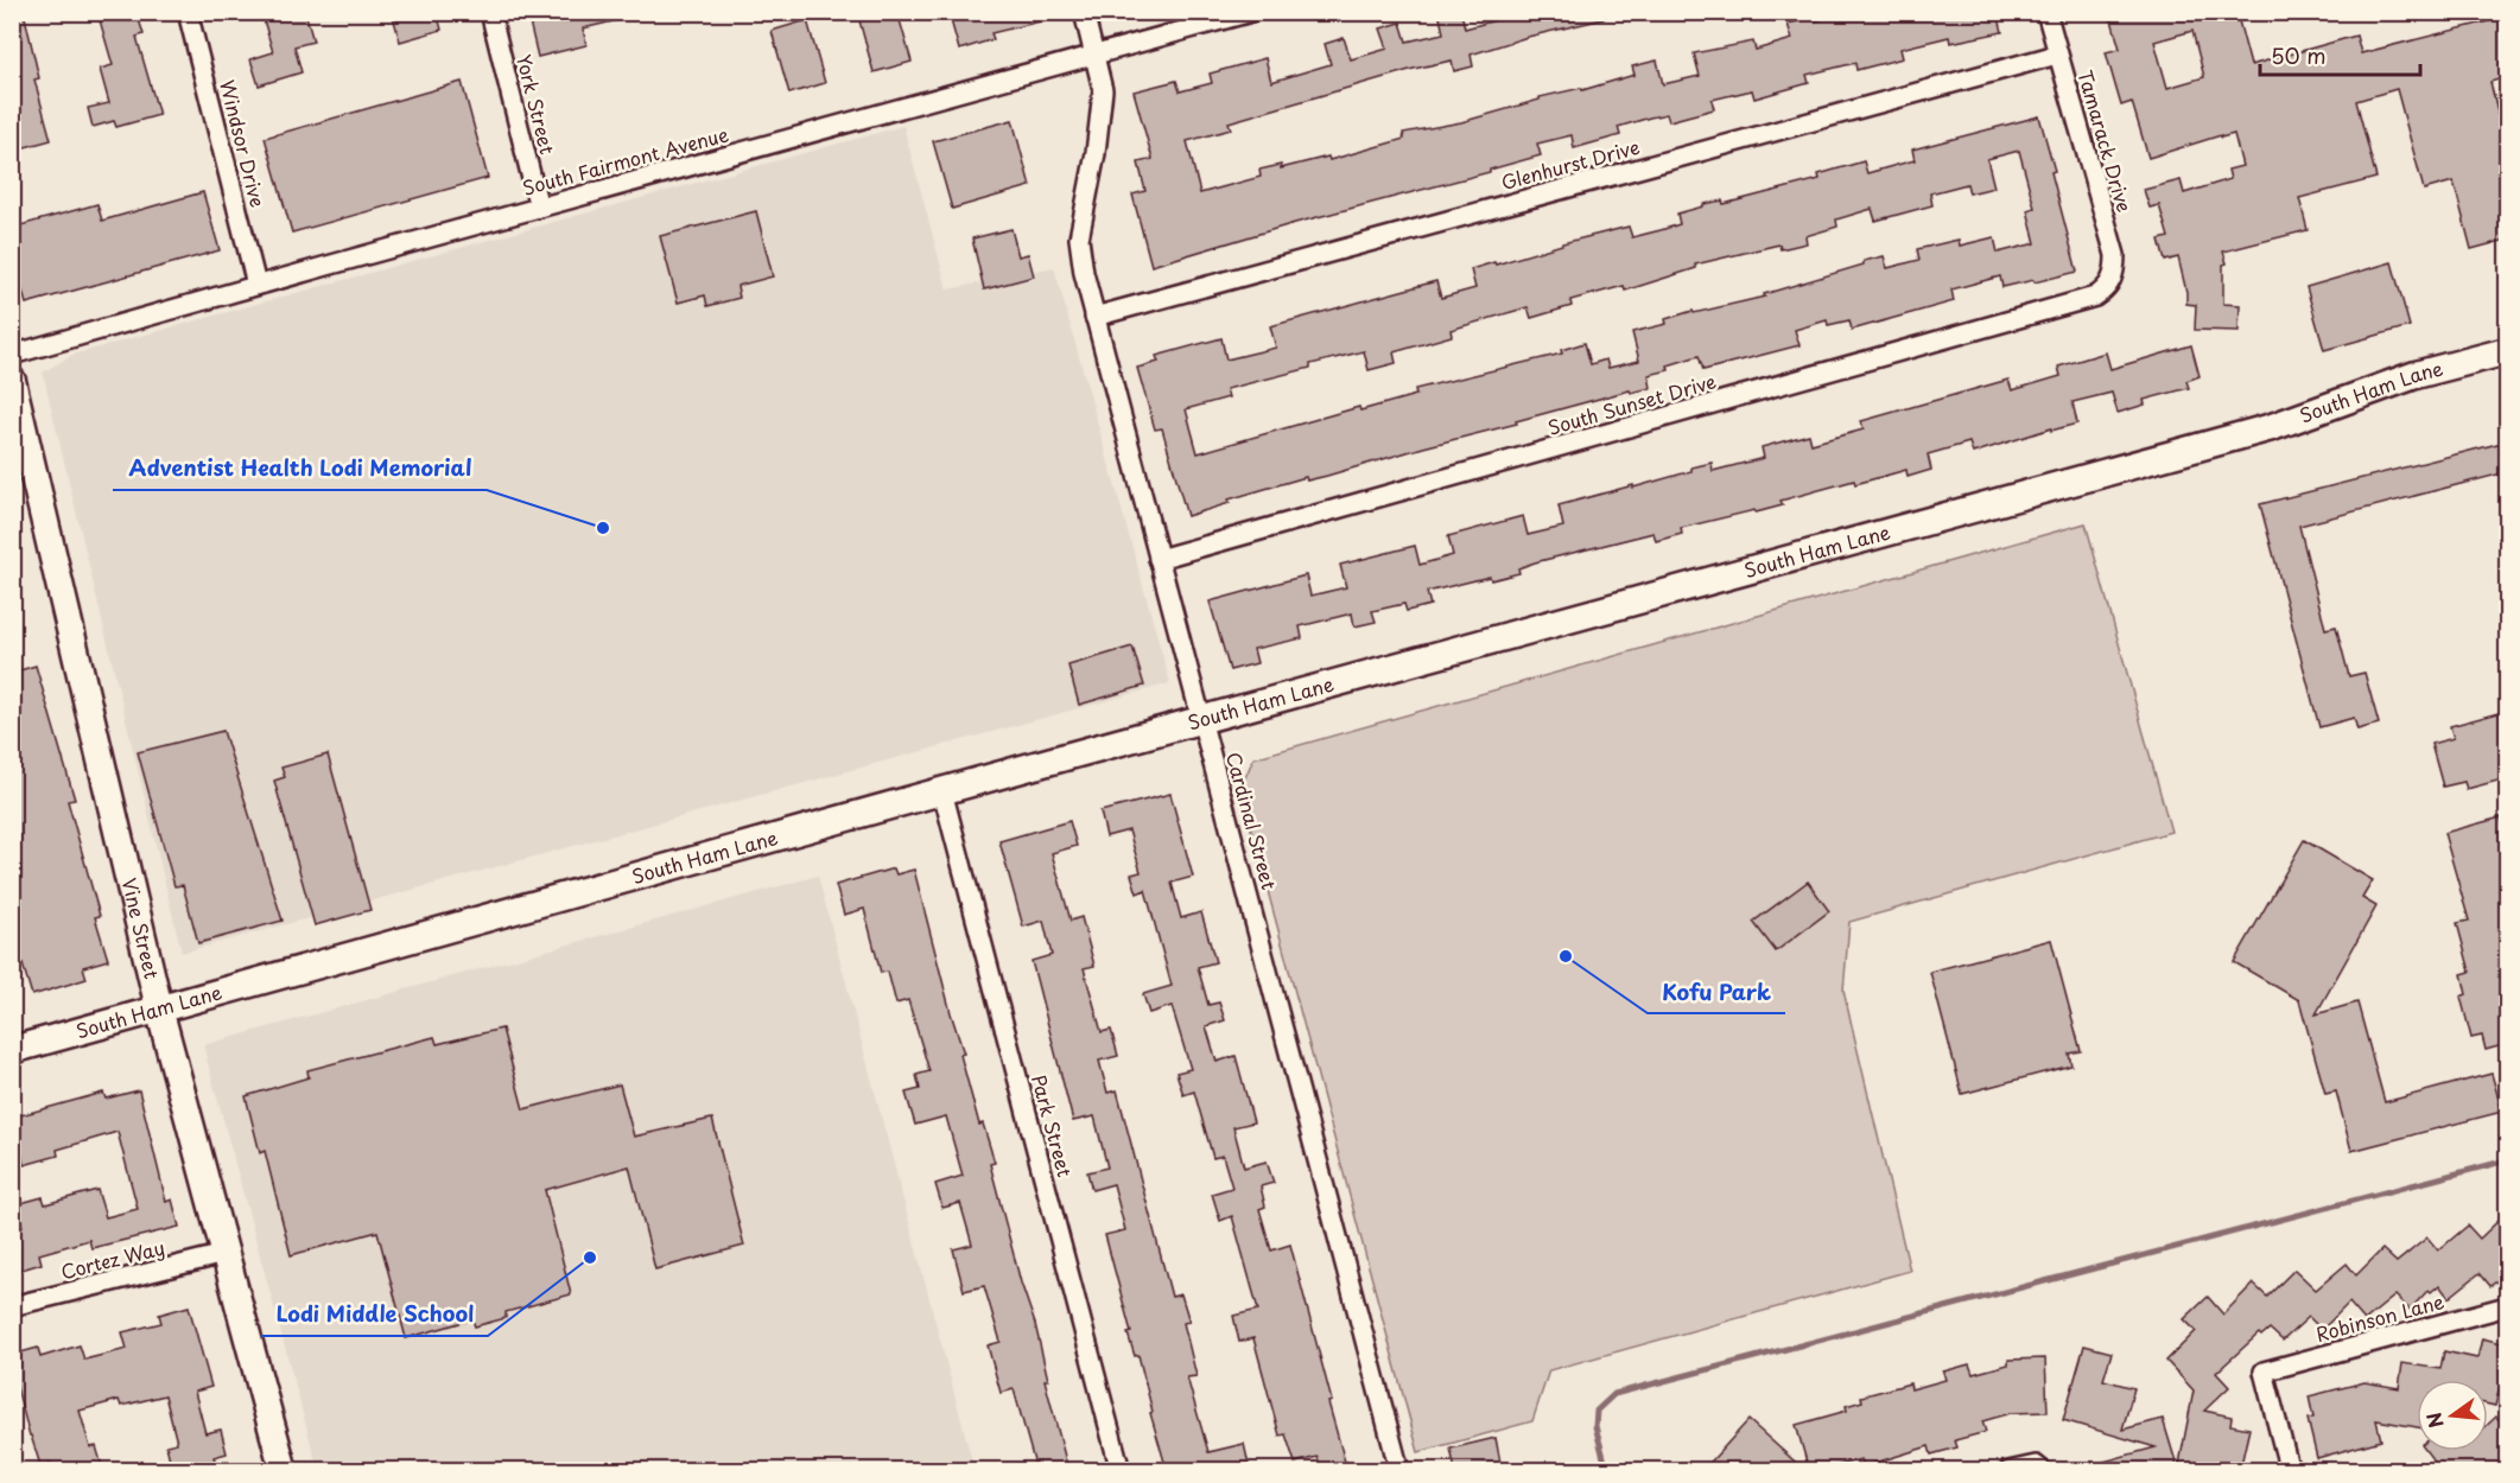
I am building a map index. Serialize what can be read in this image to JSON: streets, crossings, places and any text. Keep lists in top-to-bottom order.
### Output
{
  "streets": {
    "main road": ["South Ham Lane", "Vine Street"],
    "street": [
      "York Street",
      "Tamarack Drive",
      "Windsor Drive",
      "South Fairmont Avenue",
      "Glenhurst Drive",
      "South Sunset Drive",
      "Cardinal Street",
      "Park Street",
      "Cortez Way",
      "Robinson Lane"
    ]
  },
  "crossings": [
    ["York Street", "South Fairmont Avenue"],
    ["Tamarack Drive", "Glenhurst Drive"],
    ["Tamarack Drive", "South Sunset Drive"],
    ["Windsor Drive", "South Fairmont Avenue"],
    ["South Fairmont Avenue", "Cardinal Street"],
    ["Glenhurst Drive", "Cardinal Street"],
    ["South Ham Lane", "Cardinal Street"],
    ["South Ham Lane", "Vine Street"],
    ["South Ham Lane", "Park Street"],
    ["South Sunset Drive", "Cardinal Street"],
    ["Vine Street", "Cortez Way"]
  ],
  "places": ["Adventist Health Lodi Memorial", "Kofu Park", "Lodi Middle School"],
  "scale_bar": "50 m",
  "north": "left"
}
